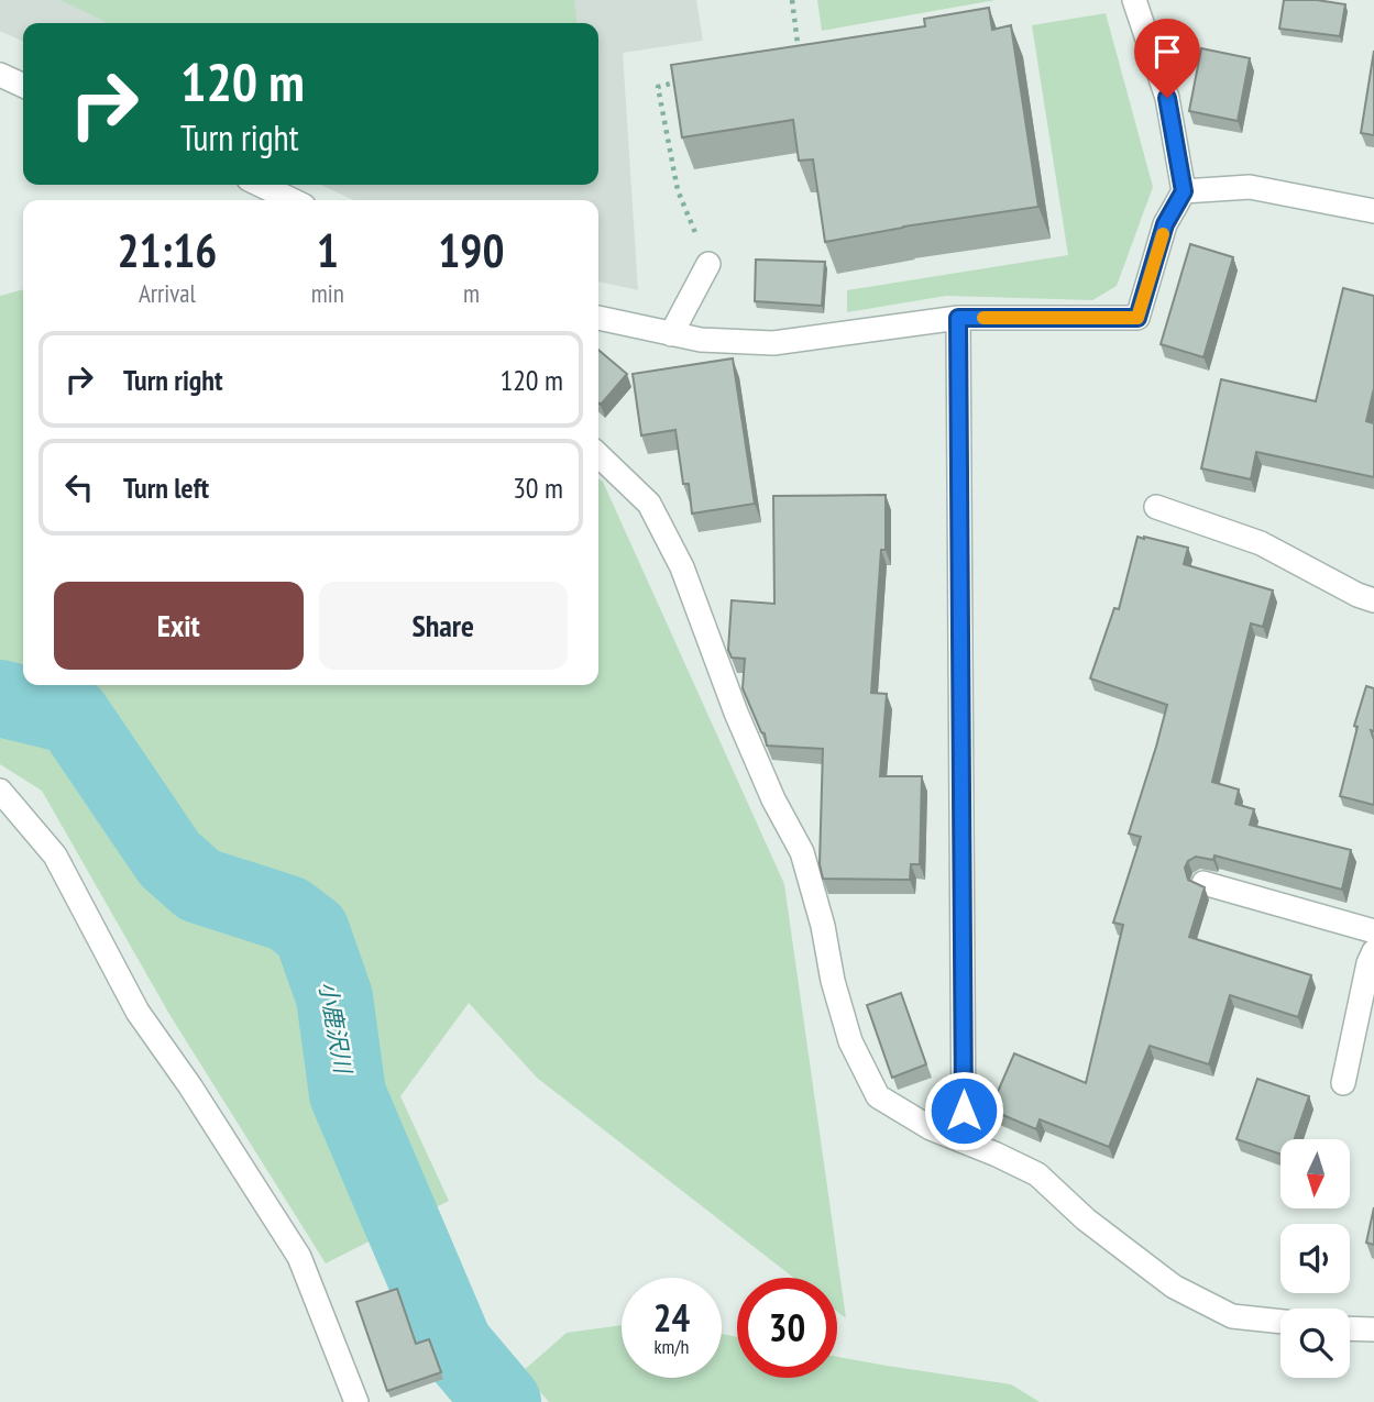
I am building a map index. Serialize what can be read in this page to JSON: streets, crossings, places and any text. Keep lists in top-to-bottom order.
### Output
{
  "water": ["小鹿沢川"],
  "north": "bottom",
  "page": {
    "turn": ["120 m", "Turn right"],
    "eta": [
      "21:16",
      "Arrival",
      "1",
      "min",
      "190",
      "m"
    ],
    "list": [
      {
        "name": "Turn right",
        "value": "120 m"
      },
      {
        "name": "Turn left",
        "value": "30 m"
      }
    ],
    "buttons": ["Exit", "Share"],
    "speed": "24 km/h",
    "limit": "30"
  }
}
